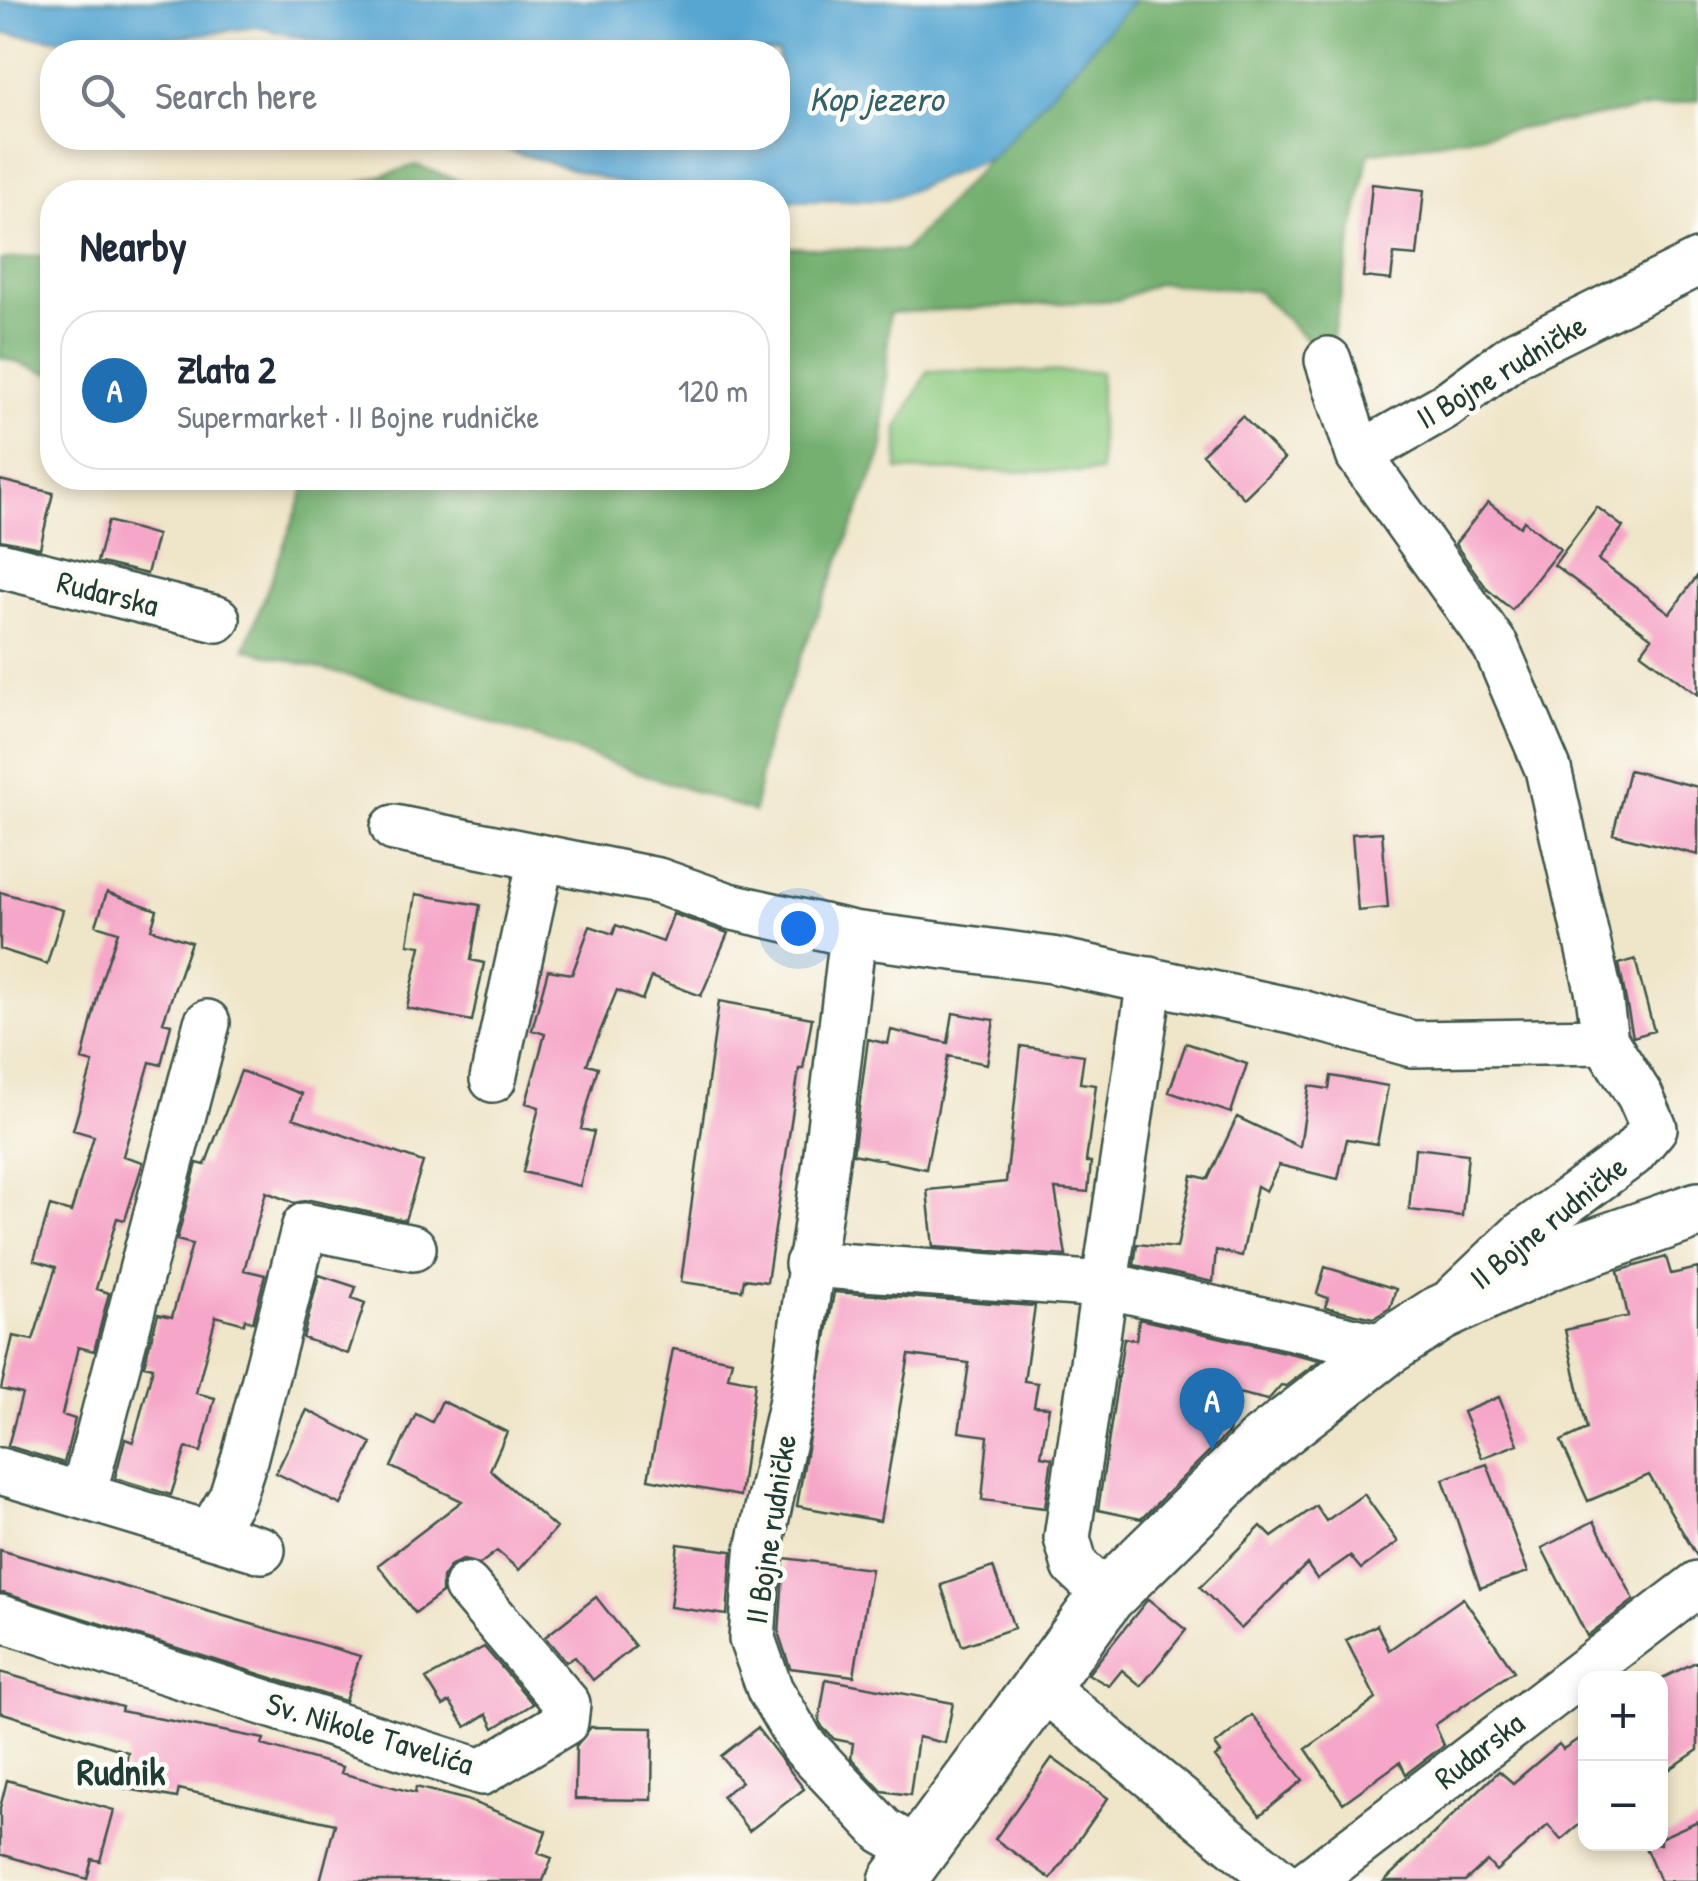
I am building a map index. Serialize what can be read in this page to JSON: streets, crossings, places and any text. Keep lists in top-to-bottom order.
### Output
{
  "streets": {
    "street": ["II Bojne rudničke", "Rudarska", "Sv. Nikole Tavelića"]
  },
  "districts": ["Rudnik"],
  "water": ["Kop jezero"],
  "page": {
    "search": "Search here",
    "heading": "Nearby",
    "list": [
      {
        "mark": "A",
        "name": "Zlata 2",
        "note": "Supermarket · II Bojne rudničke",
        "value": "120 m"
      }
    ],
    "pins": "A",
    "map_buttons": ["+", "−"]
  }
}
